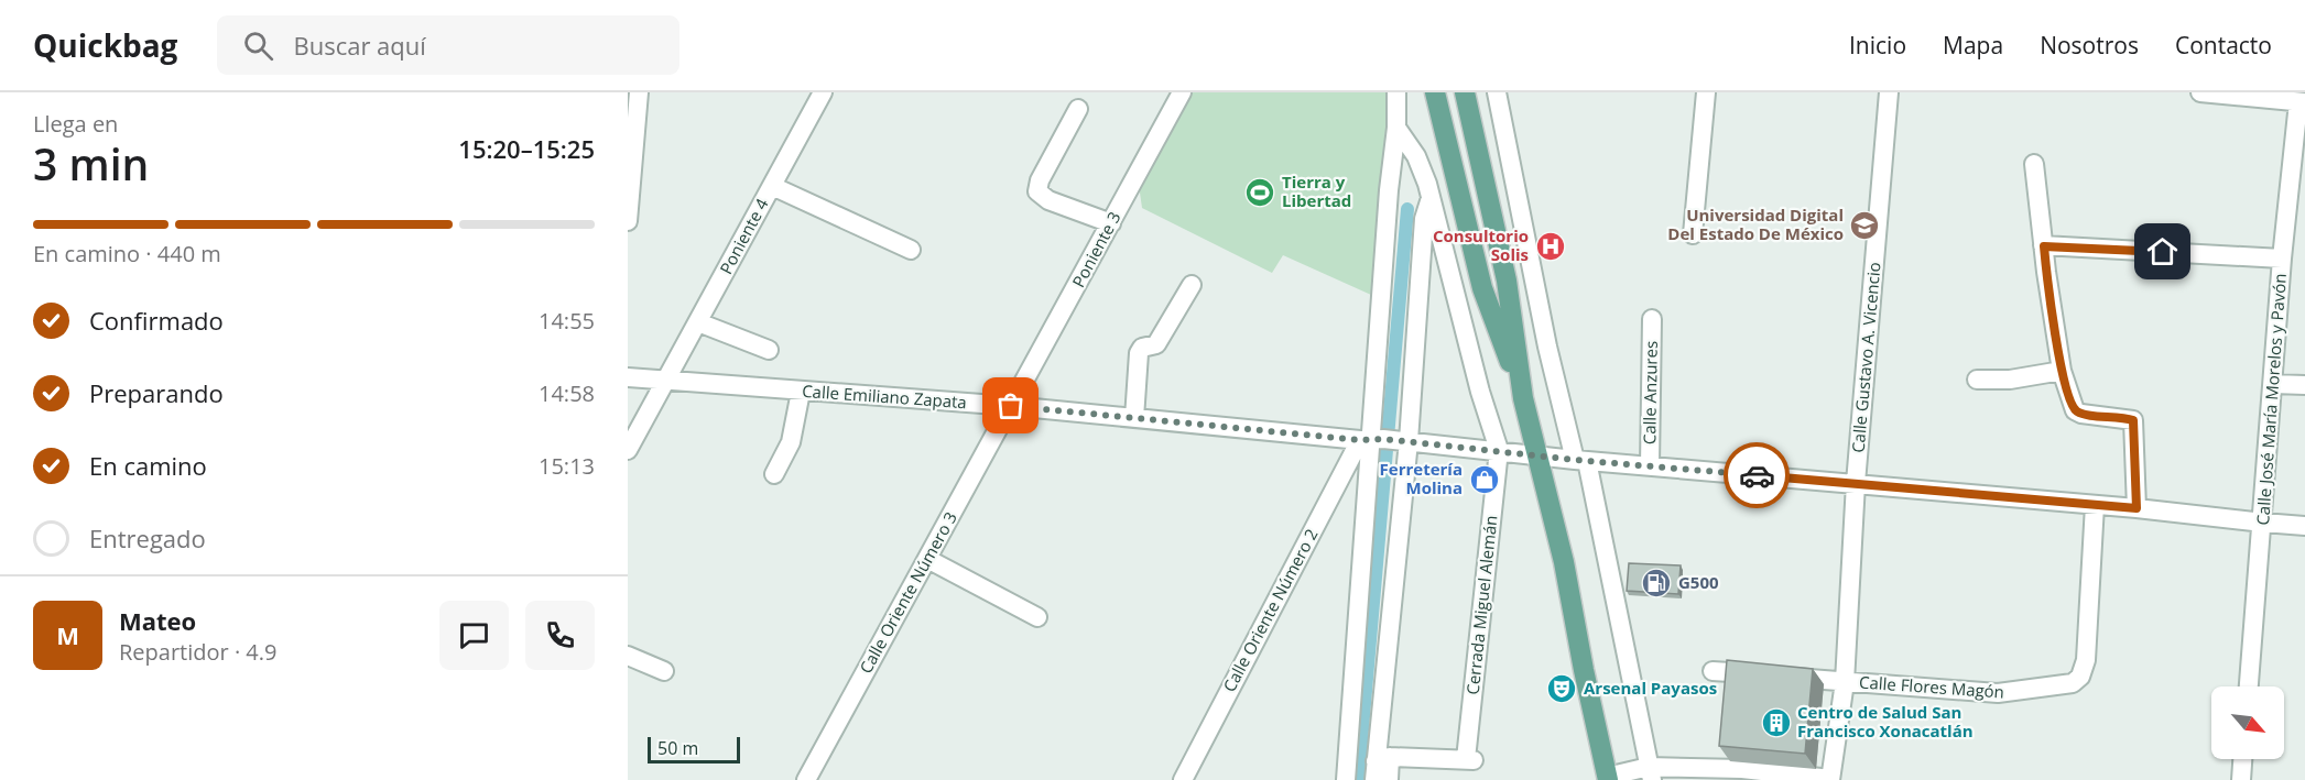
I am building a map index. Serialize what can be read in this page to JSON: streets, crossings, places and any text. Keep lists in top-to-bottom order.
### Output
{
  "streets": {
    "street": [
      "Poniente 4",
      "Poniente 3",
      "Calle Gustavo A. Vicencio",
      "Calle Anzures",
      "Calle Emiliano Zapata",
      "Calle José María Morelos y Pavón",
      "Calle Oriente Número 3",
      "Cerrada Miguel Alemán",
      "Calle Oriente Número 2",
      "Calle Flores Magón"
    ]
  },
  "crossings": [
    ["Poniente 4", "Calle Emiliano Zapata"],
    ["Poniente 3", "Calle Emiliano Zapata"],
    ["Poniente 3", "Calle Oriente Número 3"],
    ["Calle Gustavo A. Vicencio", "Calle Emiliano Zapata"],
    ["Calle Gustavo A. Vicencio", "Calle Flores Magón"],
    ["Calle Anzures", "Calle Emiliano Zapata"],
    ["Calle Emiliano Zapata", "Calle José María Morelos y Pavón"],
    ["Calle Emiliano Zapata", "Calle Oriente Número 3"],
    ["Calle Emiliano Zapata", "Cerrada Miguel Alemán"],
    ["Calle Emiliano Zapata", "Calle Oriente Número 2"],
    ["Calle Emiliano Zapata", "Calle Flores Magón"]
  ],
  "places": {
    "sports": ["Tierra y Libertad"],
    "school or university": ["Universidad Digital Del Estado De México"],
    "hospital": ["Consultorio Solis"],
    "shop": ["Ferretería Molina"],
    "fuel station": ["G500"],
    "theatre": ["Arsenal Payasos"],
    "building": ["Centro de Salud San Francisco Xonacatlán"]
  },
  "scale_bar": "50 m",
  "north": "bottom right",
  "page": {
    "header": "Quickbag",
    "search": "Buscar aquí",
    "nav": [
      "Inicio",
      "Mapa",
      "Nosotros",
      "Contacto"
    ],
    "heading": ["3 min", "Llega en", "15:20–15:25"],
    "panel": ["Mateo", "Repartidor · 4.9"],
    "bar": "En camino · 440 m",
    "list": [
      ["Confirmado", "14:55"],
      ["Preparando", "14:58"],
      ["En camino", "15:13"],
      "Entregado"
    ],
    "round": "M",
    "scale": "50 m"
  }
}
